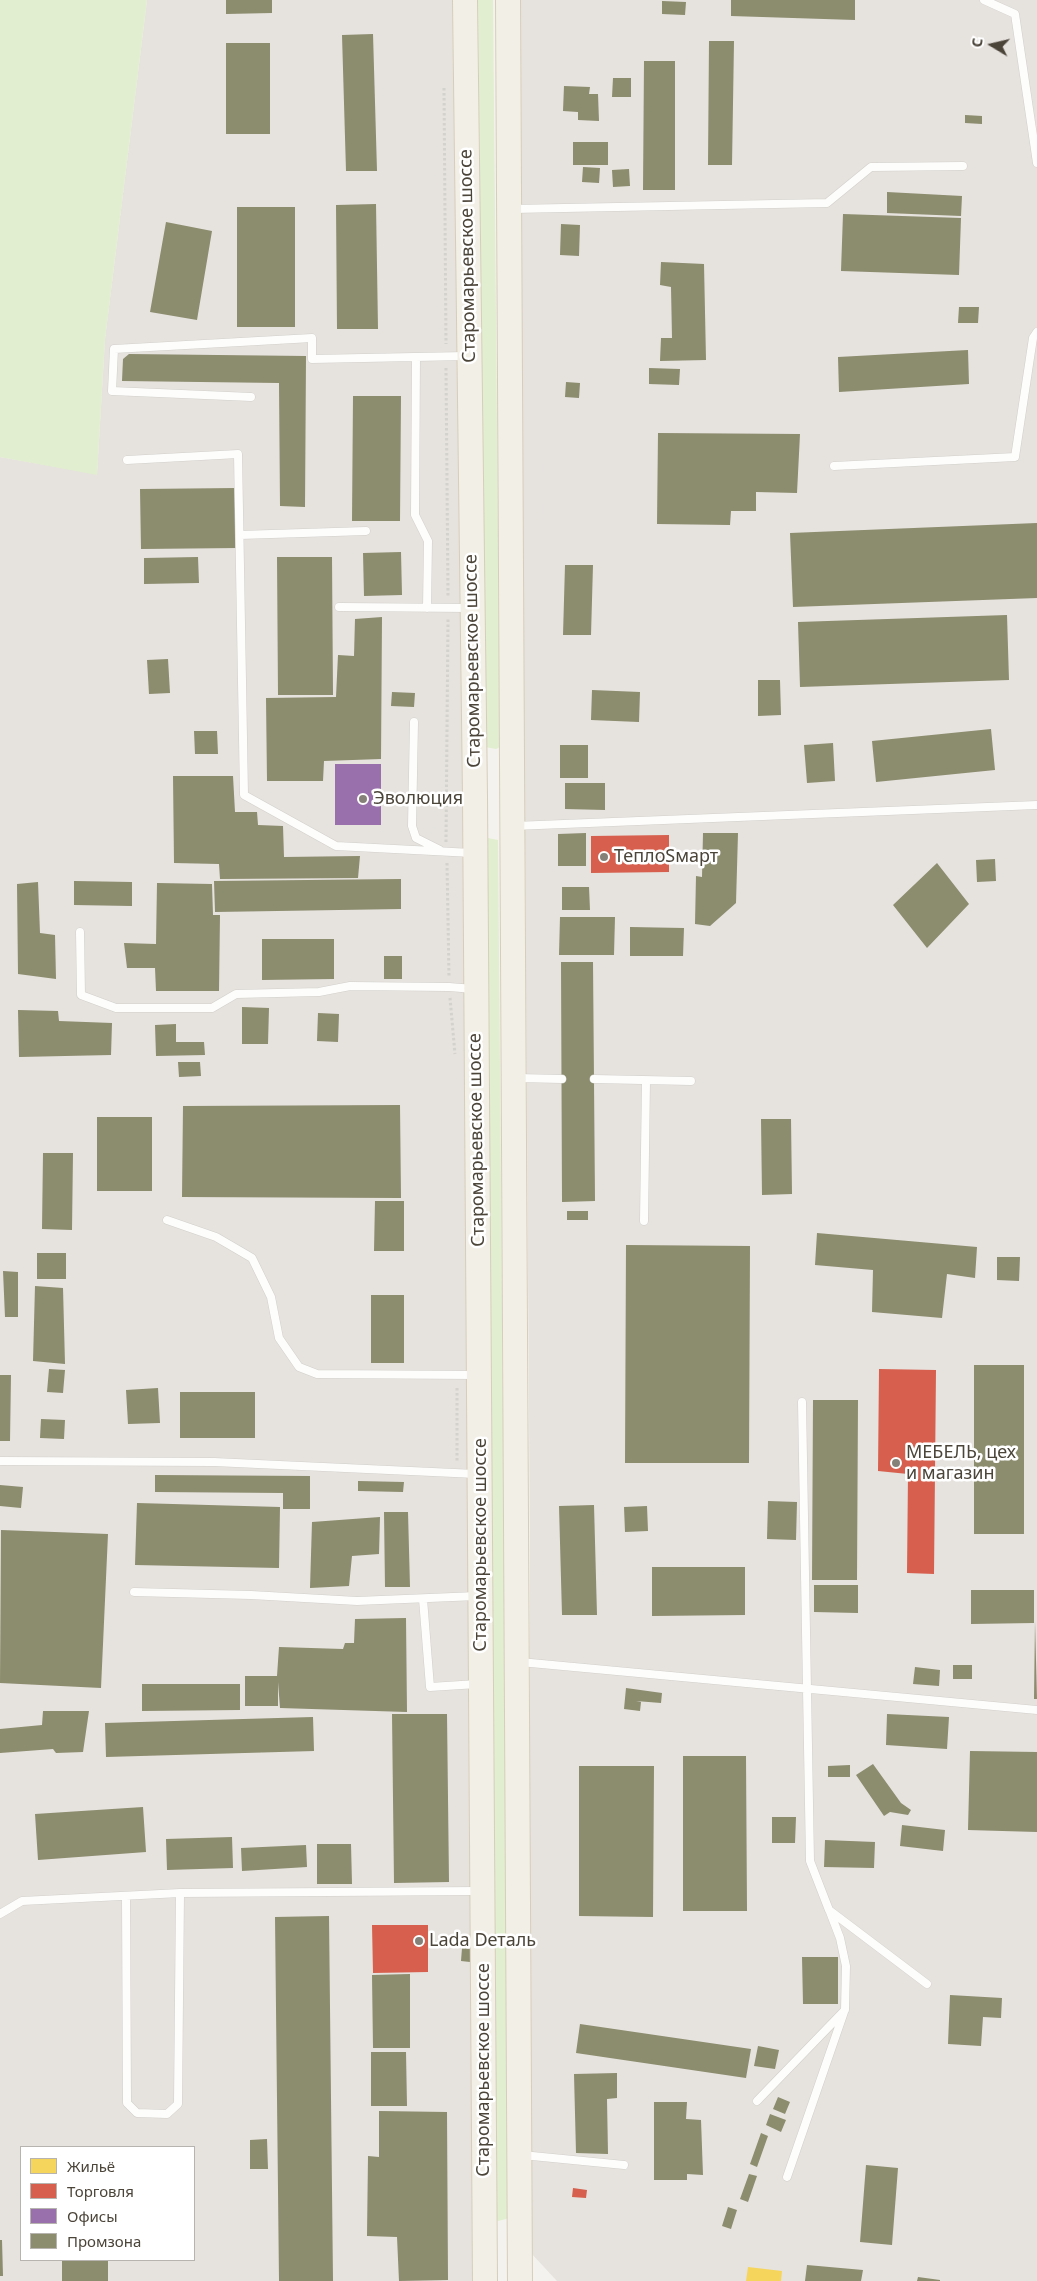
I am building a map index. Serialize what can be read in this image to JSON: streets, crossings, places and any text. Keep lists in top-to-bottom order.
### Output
{
  "streets": {
    "main road": ["Старомарьевское шоссе"]
  },
  "places": [
    "Эволюция",
    "ТеплоSмарт",
    "МЕБЕЛЬ, цех и магазин",
    "Lada Dеталь"
  ],
  "legend": [
    "Жильё",
    "Торговля",
    "Офисы",
    "Промзона"
  ],
  "north": "left"
}
